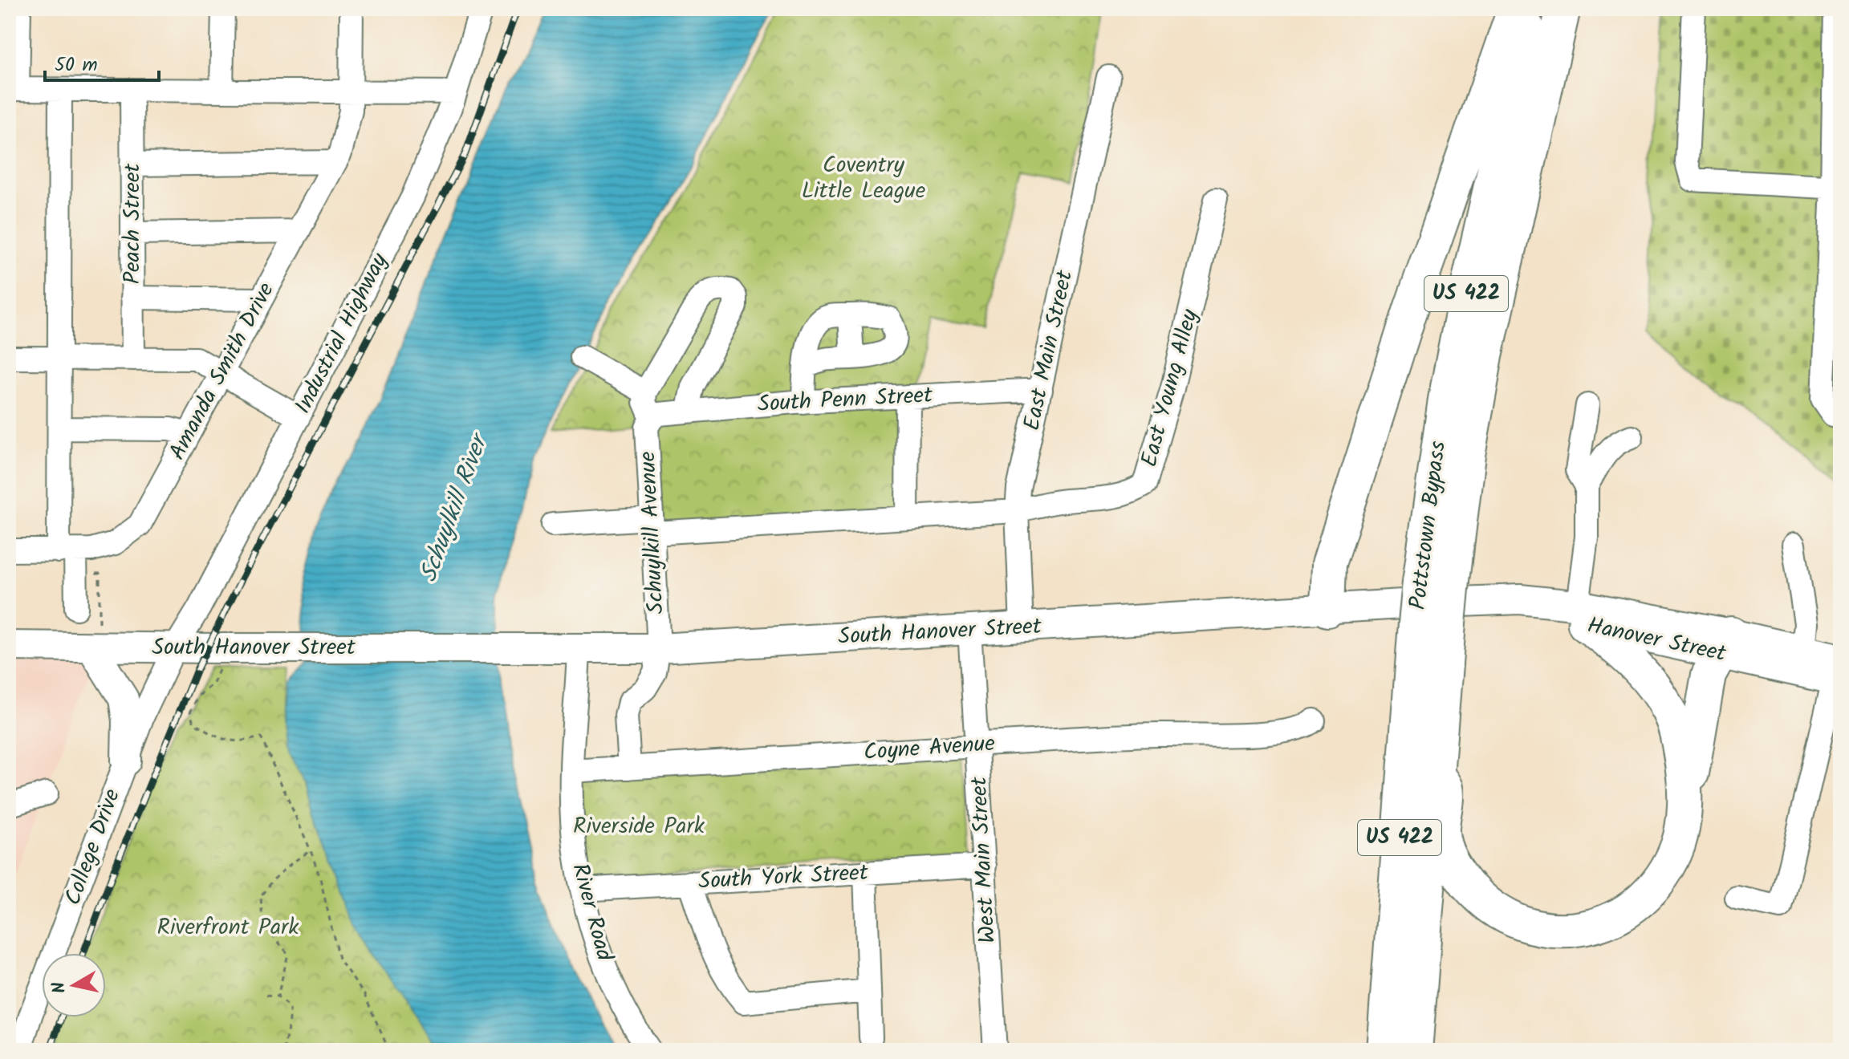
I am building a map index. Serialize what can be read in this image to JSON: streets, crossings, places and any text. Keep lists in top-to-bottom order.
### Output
{
  "streets": {
    "highway": ["US 422", "Pottstown Bypass"],
    "main road": ["South Hanover Street", "Hanover Street"],
    "street": [
      "Peach Street",
      "Industrial Highway",
      "East Main Street",
      "Amanda Smith Drive",
      "East Young Alley",
      "South Penn Street",
      "Schuylkill Avenue",
      "Coyne Avenue",
      "College Drive",
      "West Main Street",
      "South York Street",
      "River Road"
    ]
  },
  "crossings": [
    ["Industrial Highway", "South Hanover Street"],
    ["Industrial Highway", "College Drive"],
    ["East Main Street", "East Young Alley"],
    ["East Main Street", "South Penn Street"],
    ["East Main Street", "South Hanover Street"],
    ["South Penn Street", "Schuylkill Avenue"],
    ["Pottstown Bypass", "Hanover Street"],
    ["Schuylkill Avenue", "South Hanover Street"],
    ["Schuylkill Avenue", "Coyne Avenue"],
    ["South Hanover Street", "Hanover Street"],
    ["South Hanover Street", "College Drive"],
    ["South Hanover Street", "West Main Street"],
    ["South Hanover Street", "River Road"],
    ["Coyne Avenue", "West Main Street"],
    ["Coyne Avenue", "River Road"],
    ["West Main Street", "South York Street"],
    ["South York Street", "River Road"]
  ],
  "water": ["Schuylkill River"],
  "parks": ["Coventry Little League", "Riverside Park", "Riverfront Park"],
  "scale_bar": "50 m",
  "north": "left"
}
